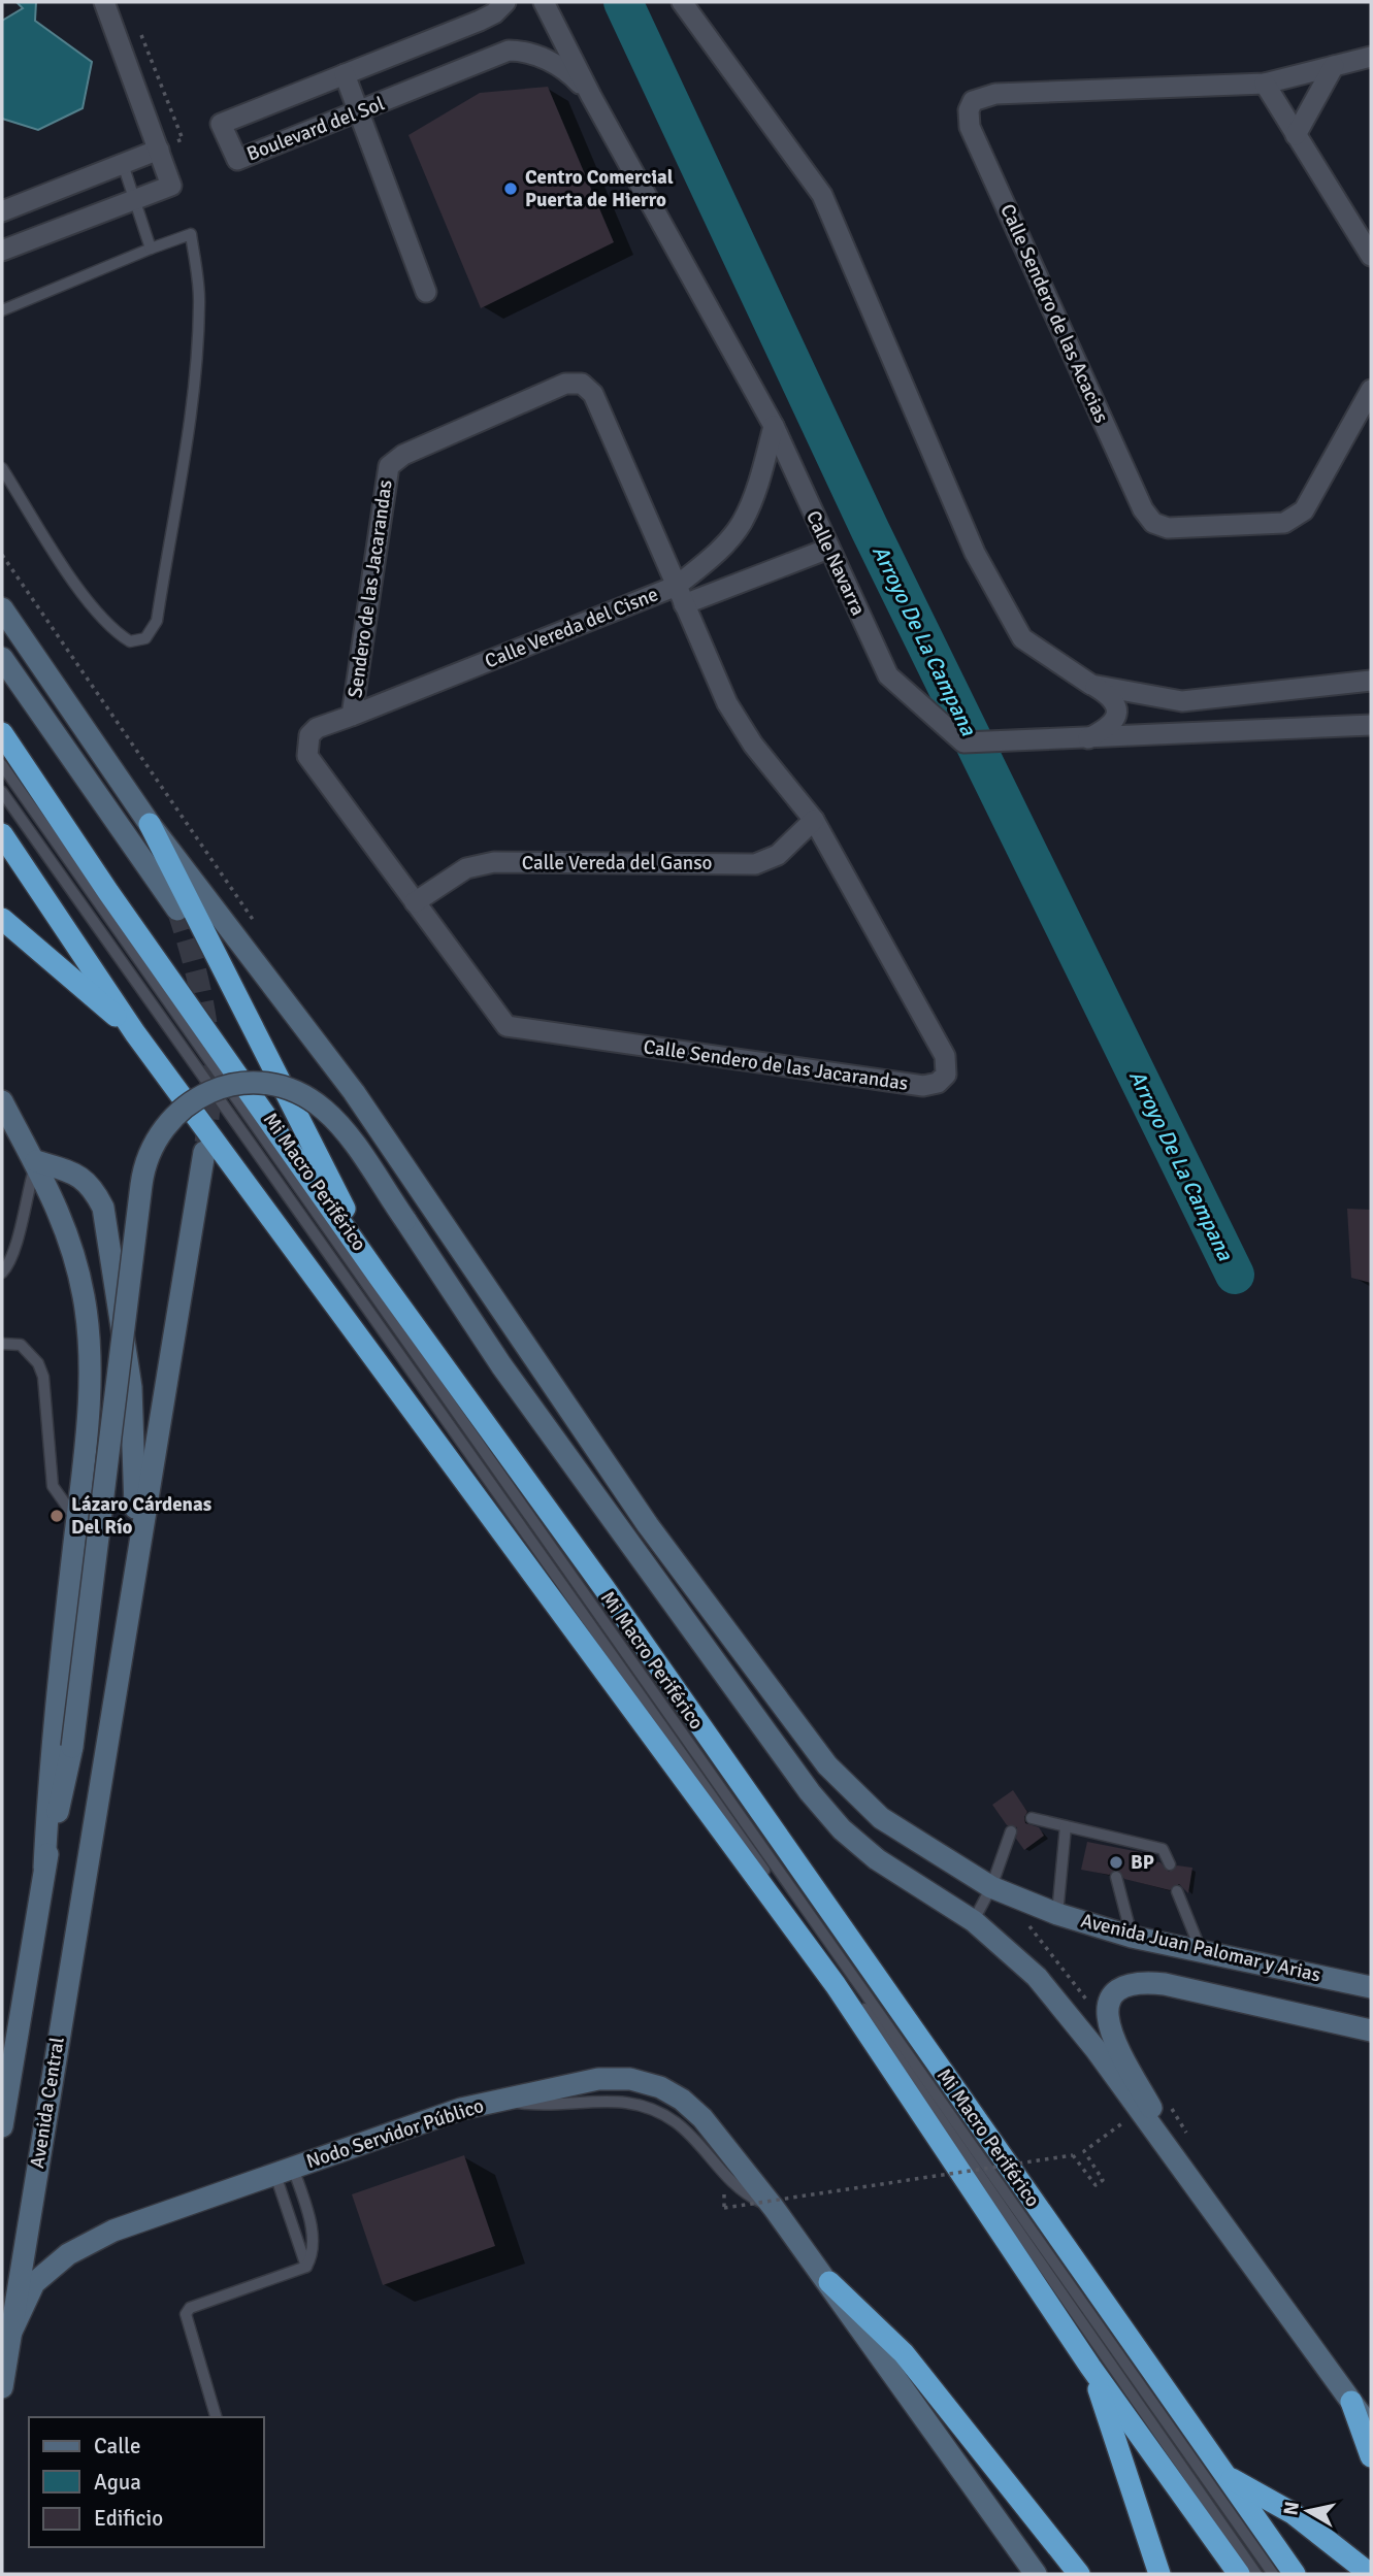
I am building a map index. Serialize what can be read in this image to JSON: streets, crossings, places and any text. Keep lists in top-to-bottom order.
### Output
{
  "streets": {
    "main road": ["Avenida Juan Palomar y Arias", "Avenida Central", "Nodo Servidor Público"],
    "street": [
      "Boulevard del Sol",
      "Calle Sendero de las Acacias",
      "Calle Navarra",
      "Sendero de las Jacarandas",
      "Calle Vereda del Cisne",
      "Calle Vereda del Ganso",
      "Calle Sendero de las Jacarandas"
    ],
    "lane": ["Mi Macro Periférico"]
  },
  "crossings": [
    ["Boulevard del Sol", "Calle Navarra"],
    ["Calle Navarra", "Calle Vereda del Cisne"],
    ["Sendero de las Jacarandas", "Calle Vereda del Cisne"],
    ["Sendero de las Jacarandas", "Calle Sendero de las Jacarandas"],
    ["Calle Vereda del Cisne", "Calle Sendero de las Jacarandas"],
    ["Calle Vereda del Ganso", "Calle Sendero de las Jacarandas"],
    ["Avenida Central", "Nodo Servidor Público"]
  ],
  "water": ["Arroyo De La Campana"],
  "places": ["Centro Comercial Puerta de Hierro", "Lázaro Cárdenas Del Río", "BP"],
  "legend": ["Calle", "Agua", "Edificio"],
  "north": "left"
}
